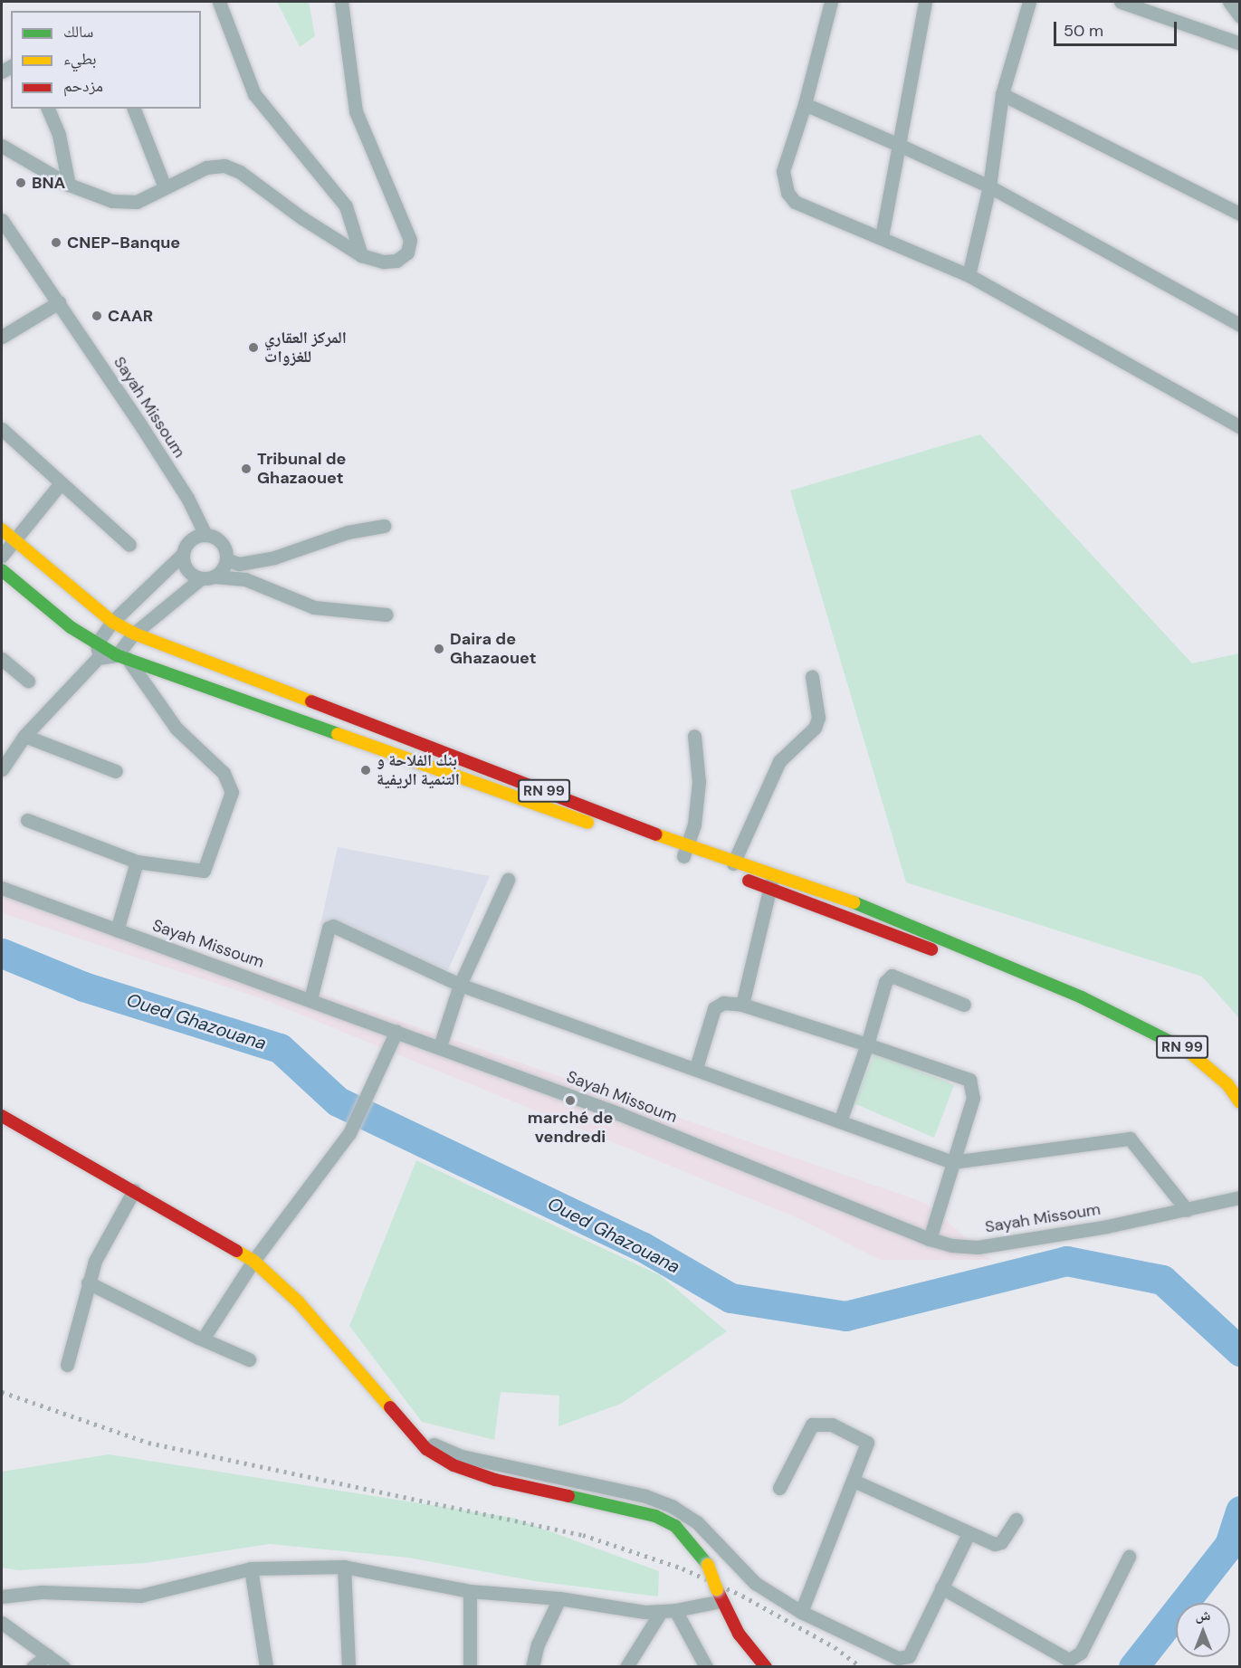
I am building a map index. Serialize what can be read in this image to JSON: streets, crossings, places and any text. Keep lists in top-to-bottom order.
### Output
{
  "streets": {
    "main road": ["RN 99"],
    "street": ["Sayah Missoum"]
  },
  "water": ["Oued Ghazouana"],
  "places": [
    "BNA",
    "CNEP-Banque",
    "CAAR",
    "المركز العقاري للغزوات",
    "Tribunal de Ghazaouet",
    "Daira de Ghazaouet",
    "بنك الفلاحة و التنمية الريفية",
    "marché de vendredi"
  ],
  "legend": ["سالك", "بطيء", "مزدحم"],
  "scale_bar": "50 m",
  "north": "top"
}
